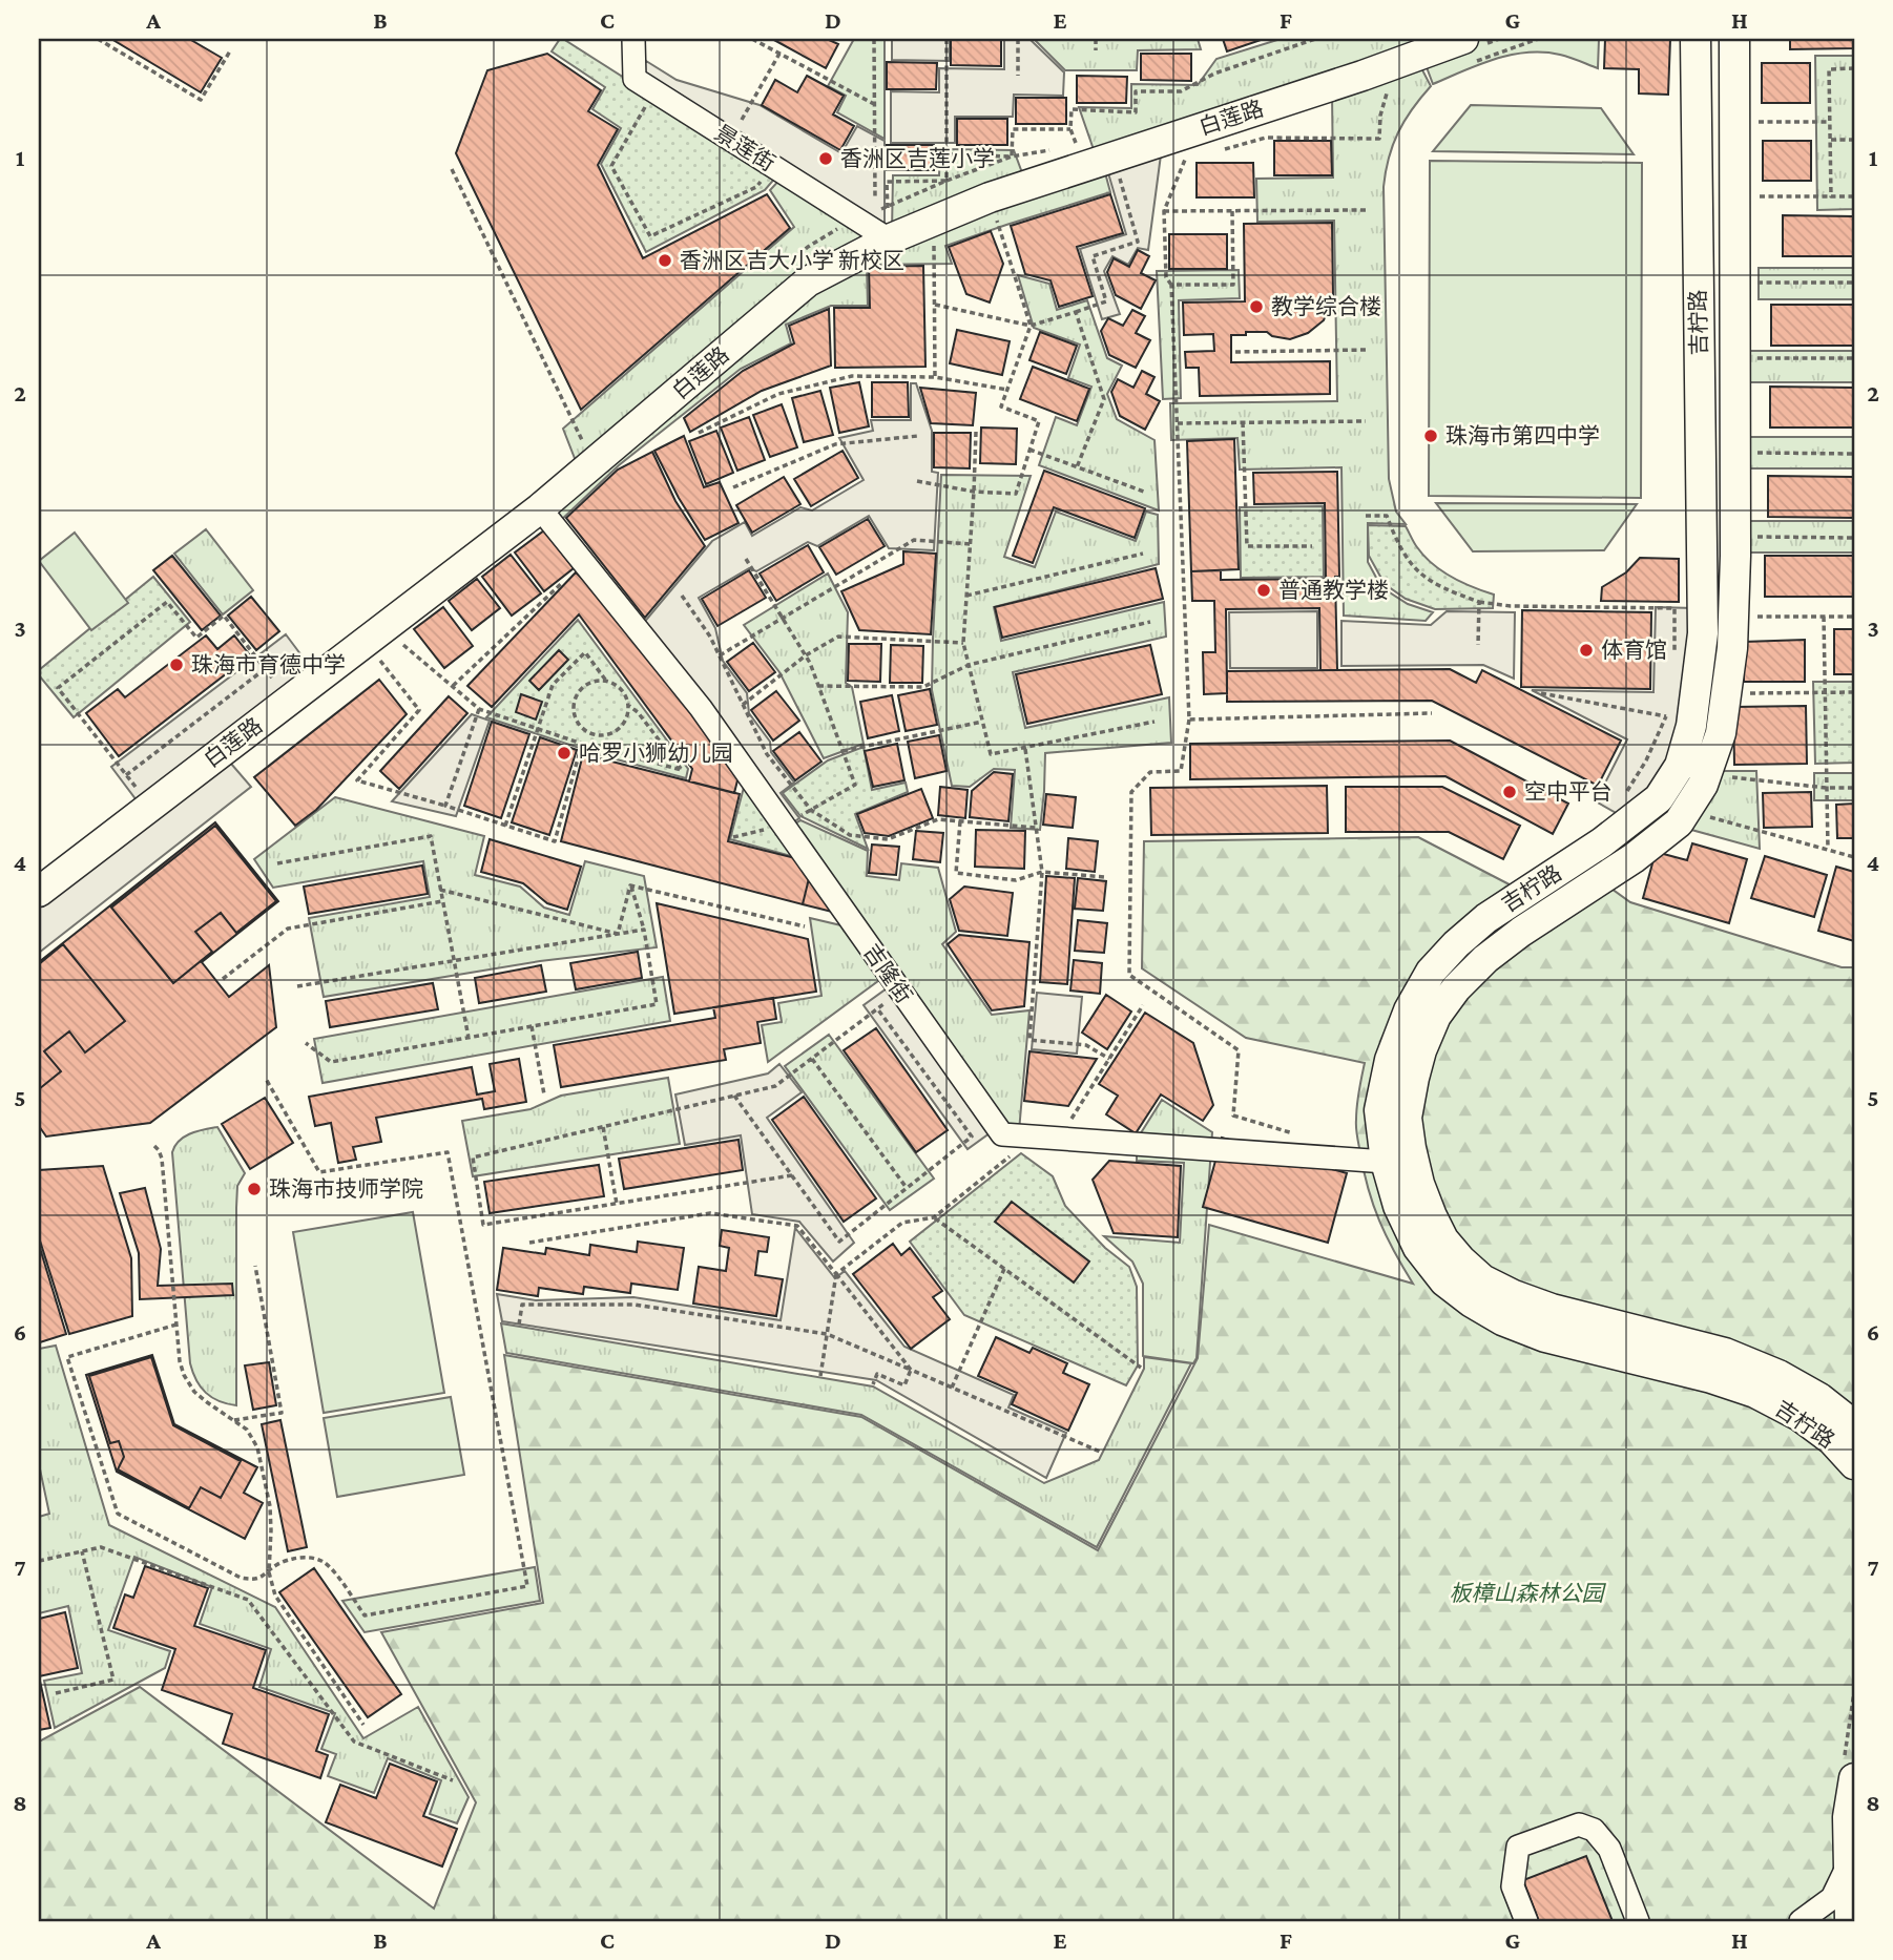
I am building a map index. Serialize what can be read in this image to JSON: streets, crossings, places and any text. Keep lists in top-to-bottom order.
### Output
{
  "streets": {
    "main road": ["白莲路", "吉柠路"],
    "lane": ["景莲街", "吉隆街"]
  },
  "crossings": [
    ["白莲路", "景莲街"],
    ["白莲路", "吉隆街"],
    ["吉柠路", "吉隆街"]
  ],
  "parks": ["板樟山森林公园"],
  "places": [
    "香洲区吉莲小学",
    "香洲区吉大小学 新校区",
    "教学综合楼",
    "珠海市第四中学",
    "普通教学楼",
    "体育馆",
    "珠海市育德中学",
    "哈罗小狮幼儿园",
    "空中平台",
    "珠海市技师学院"
  ],
  "grid": {
    "columns": [
      "A",
      "B",
      "C",
      "D",
      "E",
      "F",
      "G",
      "H"
    ],
    "rows": [
      "1",
      "2",
      "3",
      "4",
      "5",
      "6",
      "7",
      "8"
    ]
  }
}
